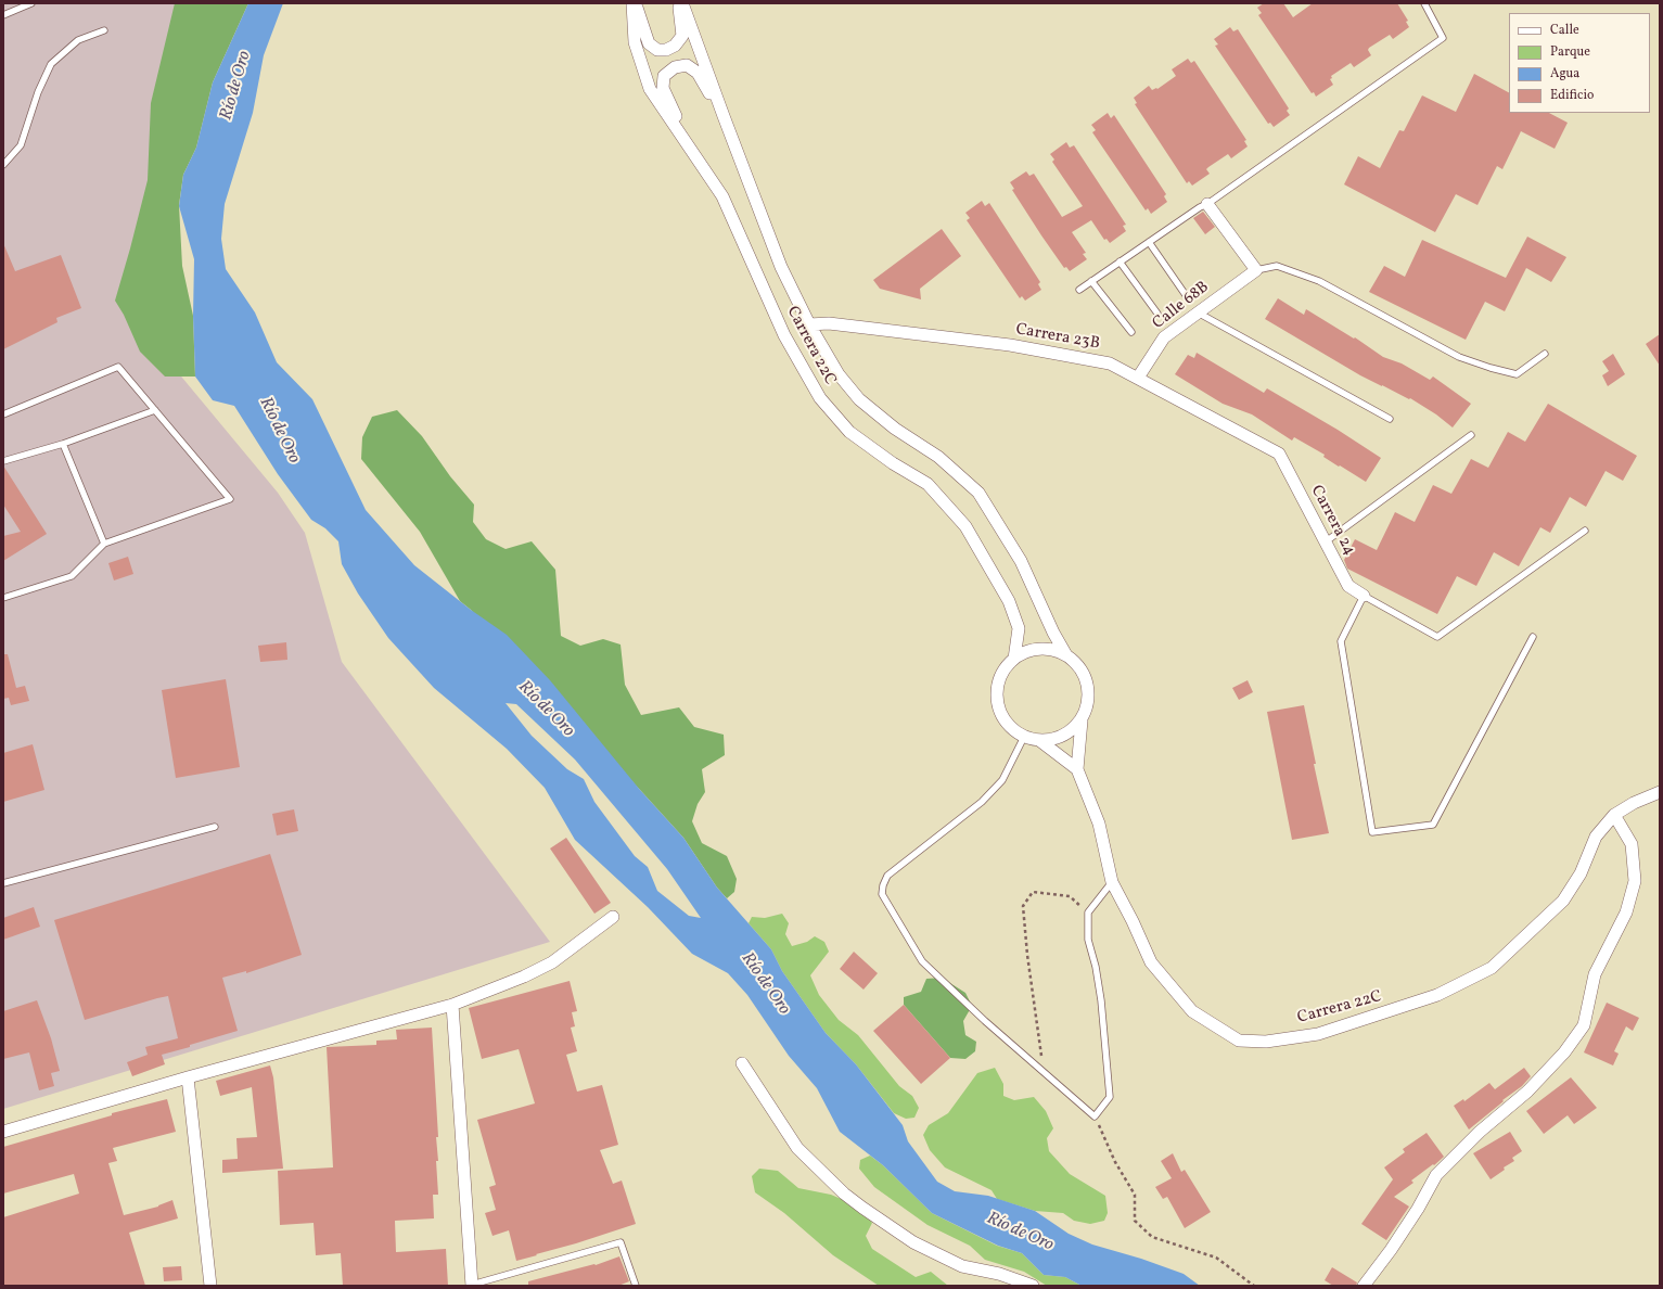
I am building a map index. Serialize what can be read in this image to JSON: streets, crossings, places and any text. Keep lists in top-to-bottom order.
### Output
{
  "streets": {
    "street": [
      "Calle 68B",
      "Carrera 23B",
      "Carrera 22C",
      "Carrera 24"
    ]
  },
  "crossings": [
    ["Calle 68B", "Carrera 23B"],
    ["Carrera 23B", "Carrera 22C"],
    ["Carrera 23B", "Carrera 24"]
  ],
  "water": ["Río de Oro"],
  "legend": [
    "Calle",
    "Parque",
    "Agua",
    "Edificio"
  ]
}
